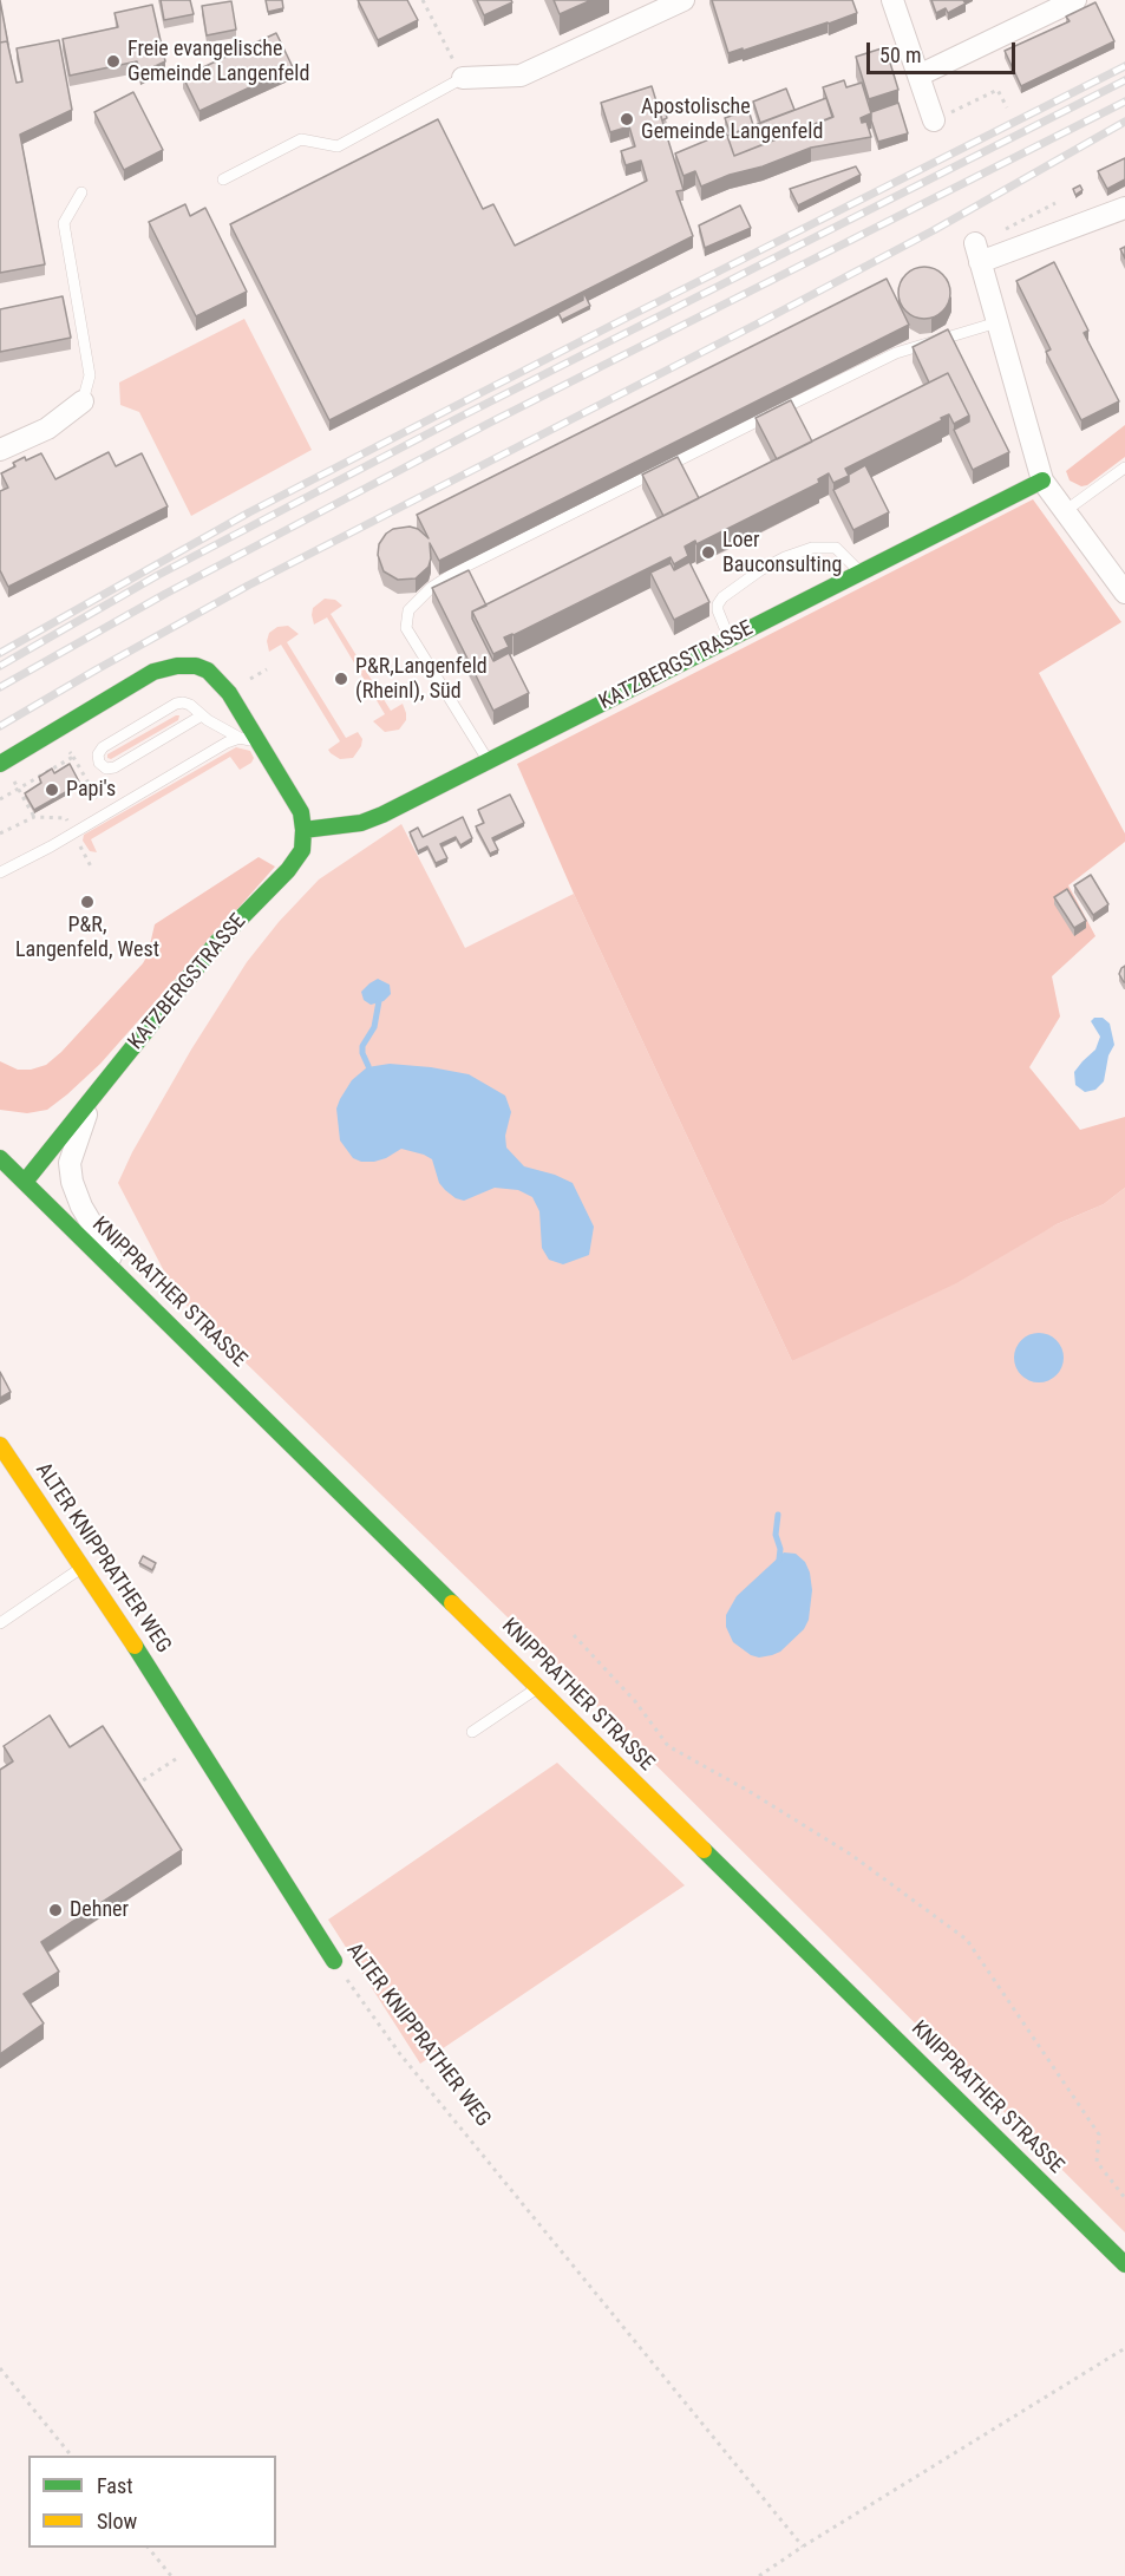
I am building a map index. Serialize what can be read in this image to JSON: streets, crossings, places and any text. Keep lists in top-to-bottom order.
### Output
{
  "streets": {
    "street": ["KATZBERGSTRASSE", "KNIPPRATHER STRASSE", "ALTER KNIPPRATHER WEG"]
  },
  "crossings": [
    ["KATZBERGSTRASSE", "KNIPPRATHER STRASSE"]
  ],
  "places": [
    "Freie evangelische Gemeinde Langenfeld",
    "Apostolische Gemeinde Langenfeld",
    "Loer Bauconsulting",
    "P&R,Langenfeld (Rheinl), Süd",
    "Papi's",
    "P&R, Langenfeld, West",
    "Dehner"
  ],
  "legend": ["Fast", "Slow"],
  "scale_bar": "50 m"
}
